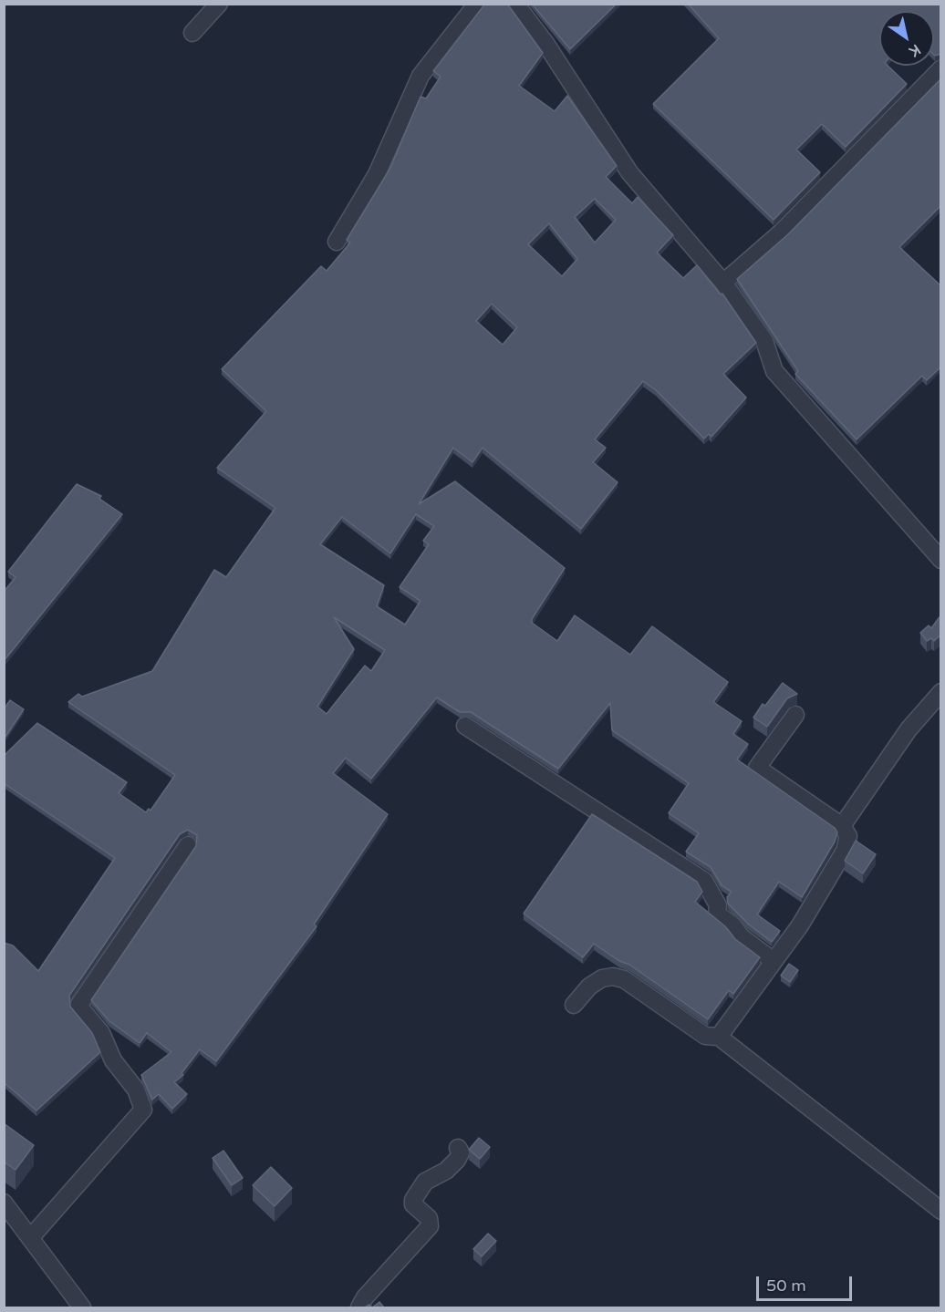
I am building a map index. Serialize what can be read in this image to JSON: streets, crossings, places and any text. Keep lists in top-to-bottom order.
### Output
{
  "scale_bar": "50 m",
  "north": "bottom right"
}
